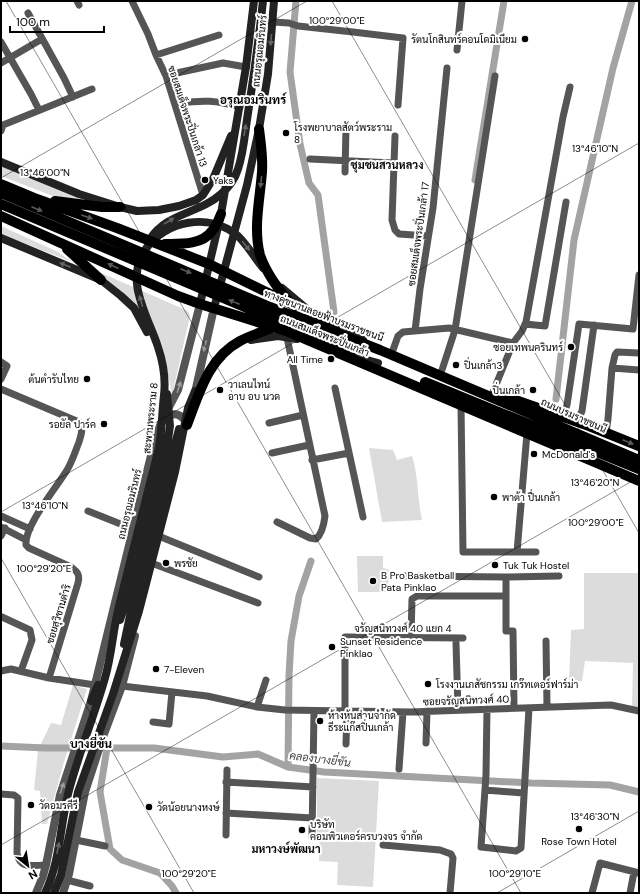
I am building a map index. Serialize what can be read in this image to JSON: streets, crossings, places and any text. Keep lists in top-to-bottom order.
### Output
{
  "streets": {
    "main road": [
      "ถนนอรุณอมรินทร์",
      "ทางคู่ขนานลอยฟ้าบรมราชชนนี",
      "ถนนสมเด็จพระปิ่นเกล้า",
      "ถนนบรมราชชนนี",
      "สะพานพระราม 8"
    ],
    "street": [
      "ซอยสมเด็จพระปิ่นเกล้า 13",
      "ซอยสมเด็จพระปิ่นเกล้า 17",
      "ซอยสุวิชานดำริ",
      "จรัญสนิทวงศ์ 40 แยก 4",
      "ซอยจรัญสนิทวงศ์ 40"
    ]
  },
  "crossings": [
    ["ถนนอรุณอมรินทร์", "ถนนสมเด็จพระปิ่นเกล้า"],
    ["ถนนอรุณอมรินทร์", "ซอยจรัญสนิทวงศ์ 40"],
    ["ทางคู่ขนานลอยฟ้าบรมราชชนนี", "สะพานพระราม 8"],
    ["ถนนสมเด็จพระปิ่นเกล้า", "ถนนบรมราชชนนี"],
    ["จรัญสนิทวงศ์ 40 แยก 4", "ซอยจรัญสนิทวงศ์ 40"]
  ],
  "districts": [
    "อรุณอมรินทร์",
    "ชุมชนสวนหลวง",
    "บางยี่ขัน",
    "มหาวงษ์พัฒนา"
  ],
  "water": ["คลองบางยี่ขัน"],
  "places": [
    "รัตนโกสินทร์คอนโดมิเนียม",
    "โรงพยาบาลสัตว์พระราม 8",
    "Yaks",
    "ซอยเทพนครินทร์",
    "All Time",
    "ปิ่นเกล้า3",
    "ต้นตำรับไทย",
    "วาเลนไทน์ อาบ อบ นวด",
    "ปิ่นเกล้า",
    "รอยัล ปาร์ค",
    "McDonald's",
    "พาต้า ปื่นเกล้า",
    "พรชัย",
    "Tuk Tuk Hostel",
    "B Pro Basketball Pata Pinklao",
    "Sunset Residence Pinklao",
    "7-Eleven",
    "โรงงานเภสัชกรรม เกร๊ทเตอร์ฟาร์ม่า",
    "ห้างหุ้นส่วนจำกัด ธีระแก๊สปิ่นเกล้า",
    "วัดอมรคีรี",
    "วัดน้อยนางหงษ์",
    "Rose Town Hotel",
    "บริษัท คอมพิวเตอร์ครบวงจร จำกัด"
  ],
  "scale_bar": "100 m",
  "north": "bottom right",
  "coordinates": [
    "100°29'00\"E",
    "13°46'10\"N",
    "13°46'00\"N",
    "13°46'20\"N",
    "100°29'20\"E",
    "13°46'30\"N",
    "100°29'10\"E"
  ]
}
